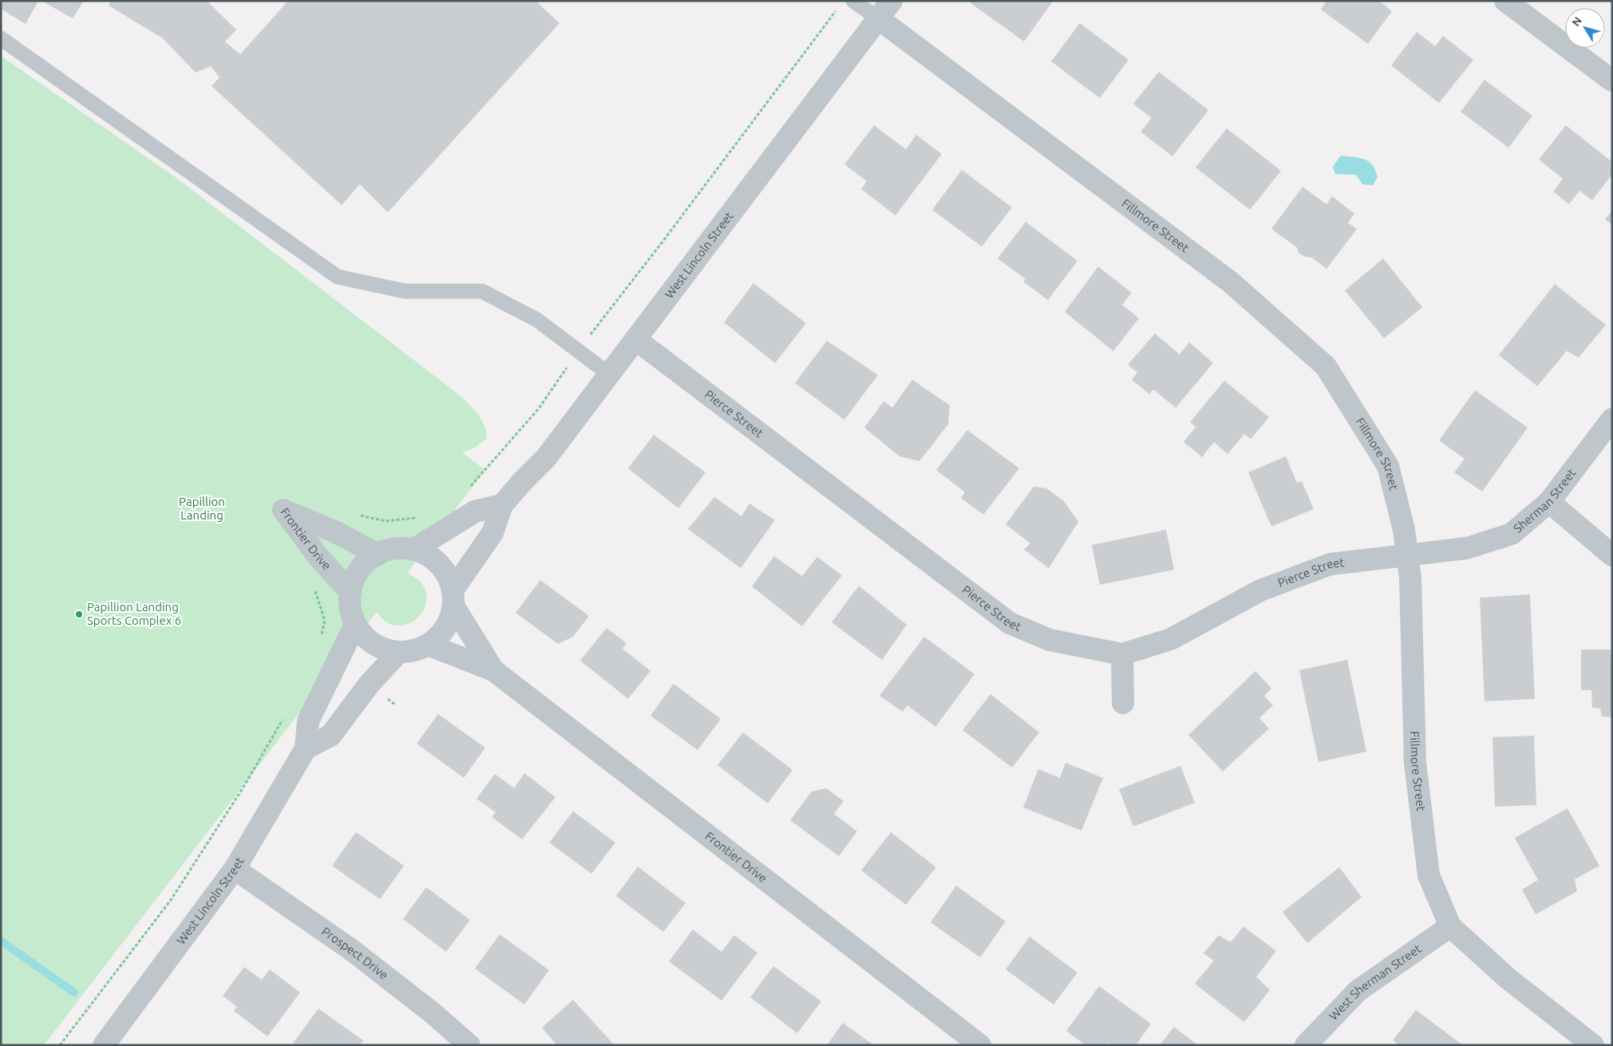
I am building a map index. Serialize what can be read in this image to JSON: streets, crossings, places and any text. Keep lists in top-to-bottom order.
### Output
{
  "streets": {
    "street": [
      "Fillmore Street",
      "West Lincoln Street",
      "Pierce Street",
      "Sherman Street",
      "Frontier Drive",
      "Prospect Drive",
      "West Sherman Street"
    ]
  },
  "crossings": [
    ["Fillmore Street", "West Lincoln Street"],
    ["Fillmore Street", "Pierce Street"],
    ["Fillmore Street", "Sherman Street"],
    ["Fillmore Street", "West Sherman Street"],
    ["West Lincoln Street", "Pierce Street"],
    ["West Lincoln Street", "Frontier Drive"],
    ["West Lincoln Street", "Prospect Drive"],
    ["Pierce Street", "Sherman Street"]
  ],
  "parks": ["Papillion Landing"],
  "places": ["Papillion Landing Sports Complex 6"],
  "north": "top left"
}
